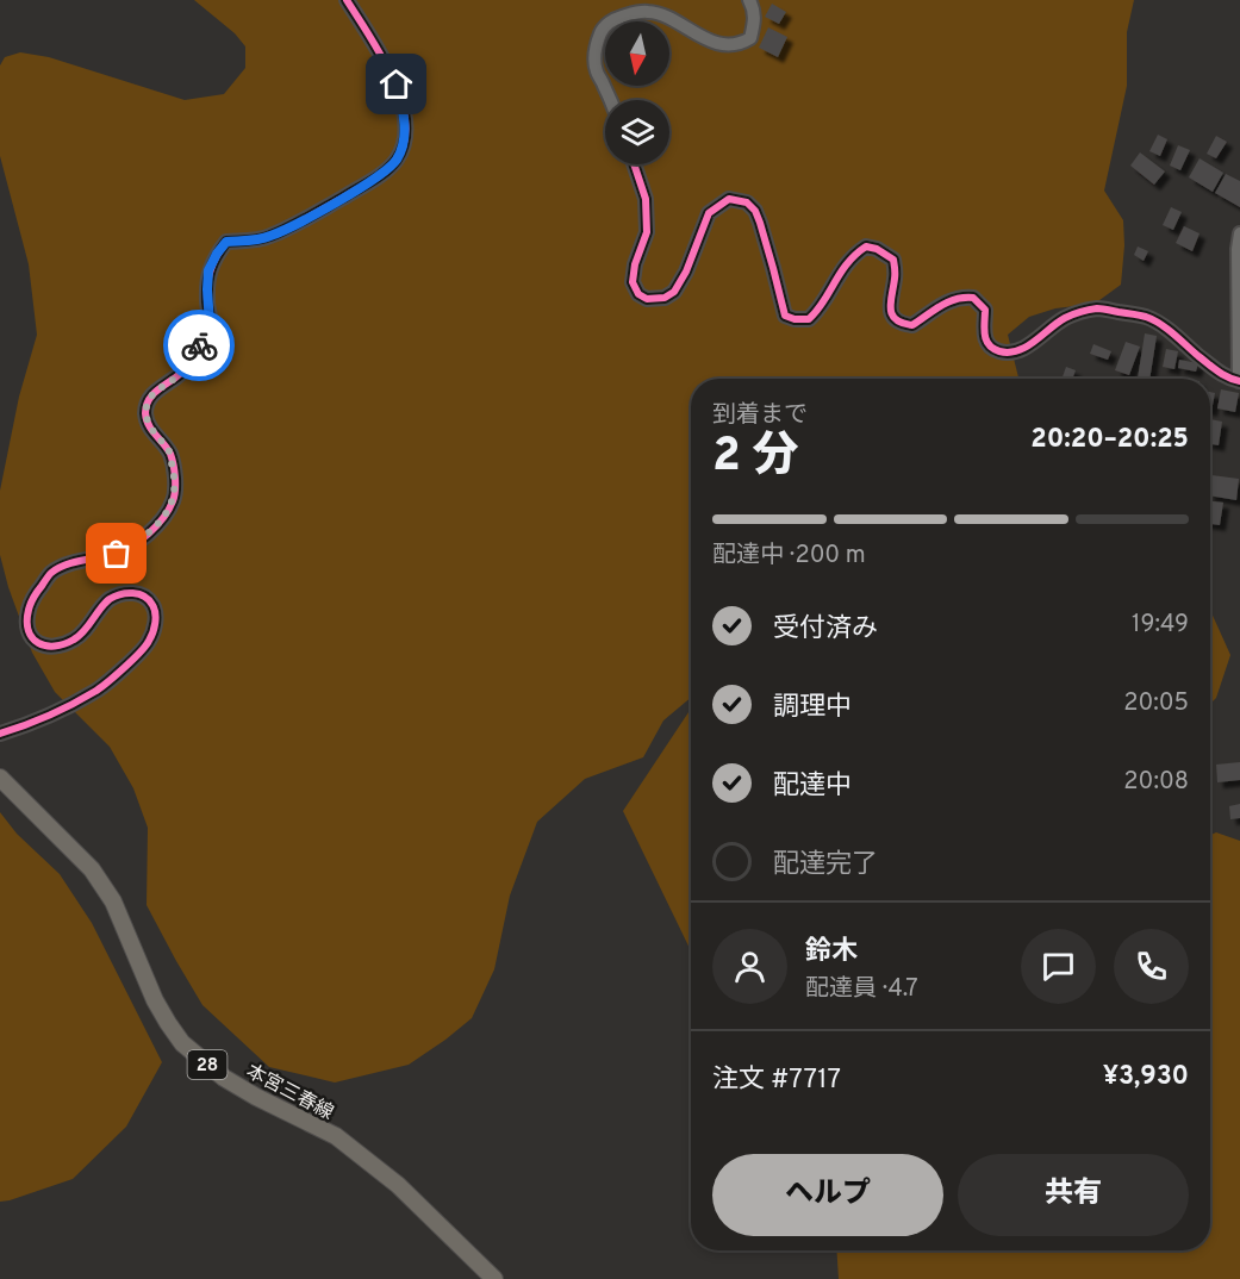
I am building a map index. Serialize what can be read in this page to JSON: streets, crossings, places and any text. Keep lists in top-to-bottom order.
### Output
{
  "streets": {
    "main road": ["28", "本宮三春線"]
  },
  "north": "bottom",
  "page": {
    "heading": ["2 分", "到着まで", "20:20–20:25"],
    "panel": [
      "鈴木",
      "配達員 · 4.7",
      "注文 #7717",
      "¥3,930"
    ],
    "bar": "配達中 · 200 m",
    "list": [
      ["受付済み", "19:49"],
      ["調理中", "20:05"],
      ["配達中", "20:08"],
      "配達完了"
    ],
    "buttons": ["ヘルプ", "共有"]
  }
}
